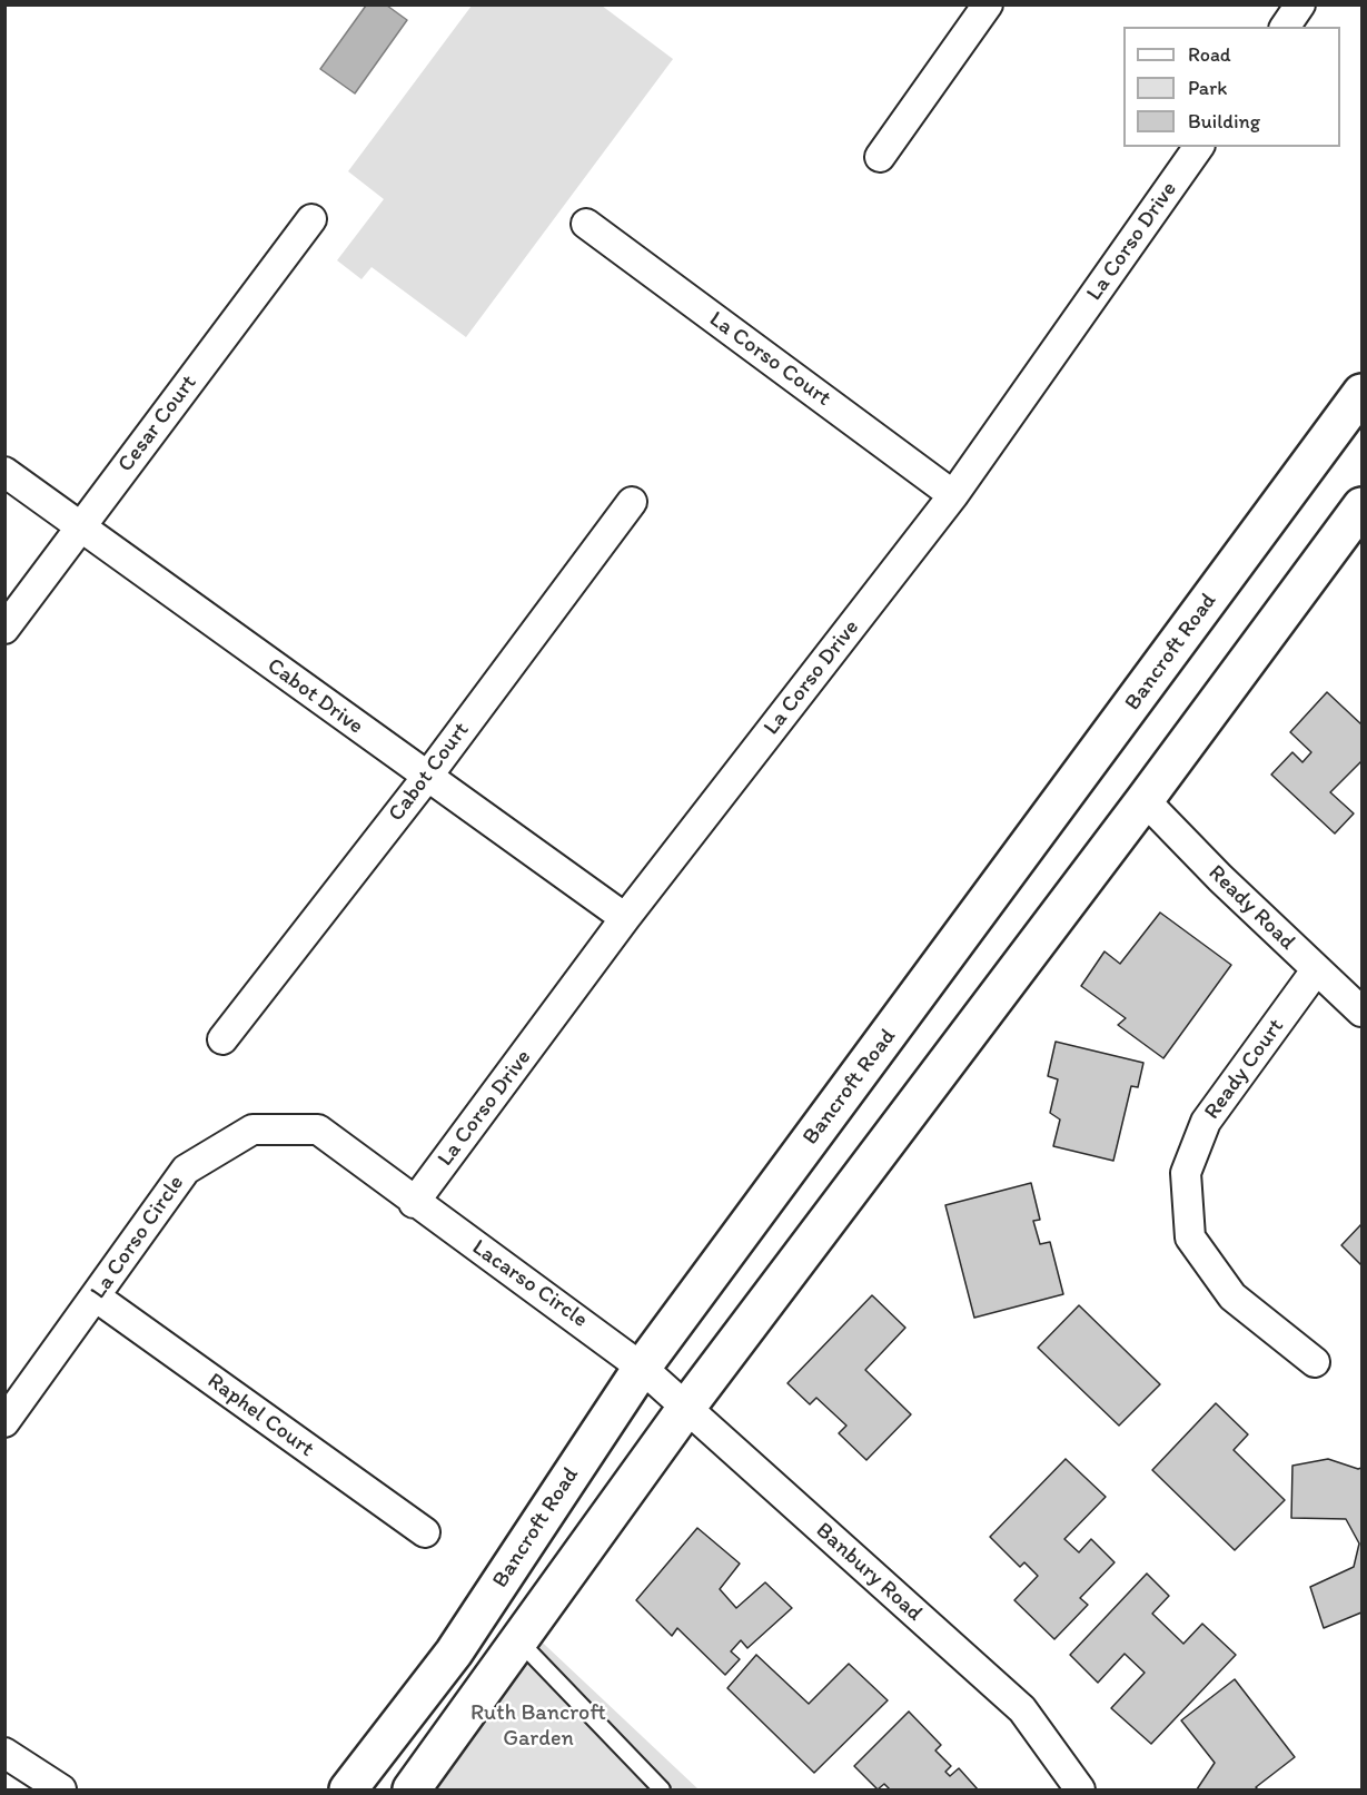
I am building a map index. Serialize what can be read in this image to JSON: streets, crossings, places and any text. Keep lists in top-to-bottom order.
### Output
{
  "streets": {
    "main road": ["Bancroft Road"],
    "street": [
      "La Corso Drive",
      "La Corso Court",
      "Cesar Court",
      "Cabot Drive",
      "Cabot Court",
      "Ready Road",
      "Ready Court",
      "La Corso Circle",
      "Lacarso Circle",
      "Raphel Court",
      "Banbury Road"
    ]
  },
  "crossings": [
    ["La Corso Drive", "La Corso Court"],
    ["La Corso Drive", "Cabot Drive"],
    ["La Corso Drive", "La Corso Circle"],
    ["La Corso Drive", "Lacarso Circle"],
    ["Cesar Court", "Cabot Drive"],
    ["Bancroft Road", "Lacarso Circle"],
    ["Bancroft Road", "Banbury Road"],
    ["Cabot Drive", "Cabot Court"],
    ["Ready Road", "Ready Court"],
    ["La Corso Circle", "Lacarso Circle"],
    ["La Corso Circle", "Raphel Court"],
    ["Lacarso Circle", "Banbury Road"]
  ],
  "parks": ["Ruth Bancroft Garden"],
  "legend": ["Road", "Park", "Building"]
}
